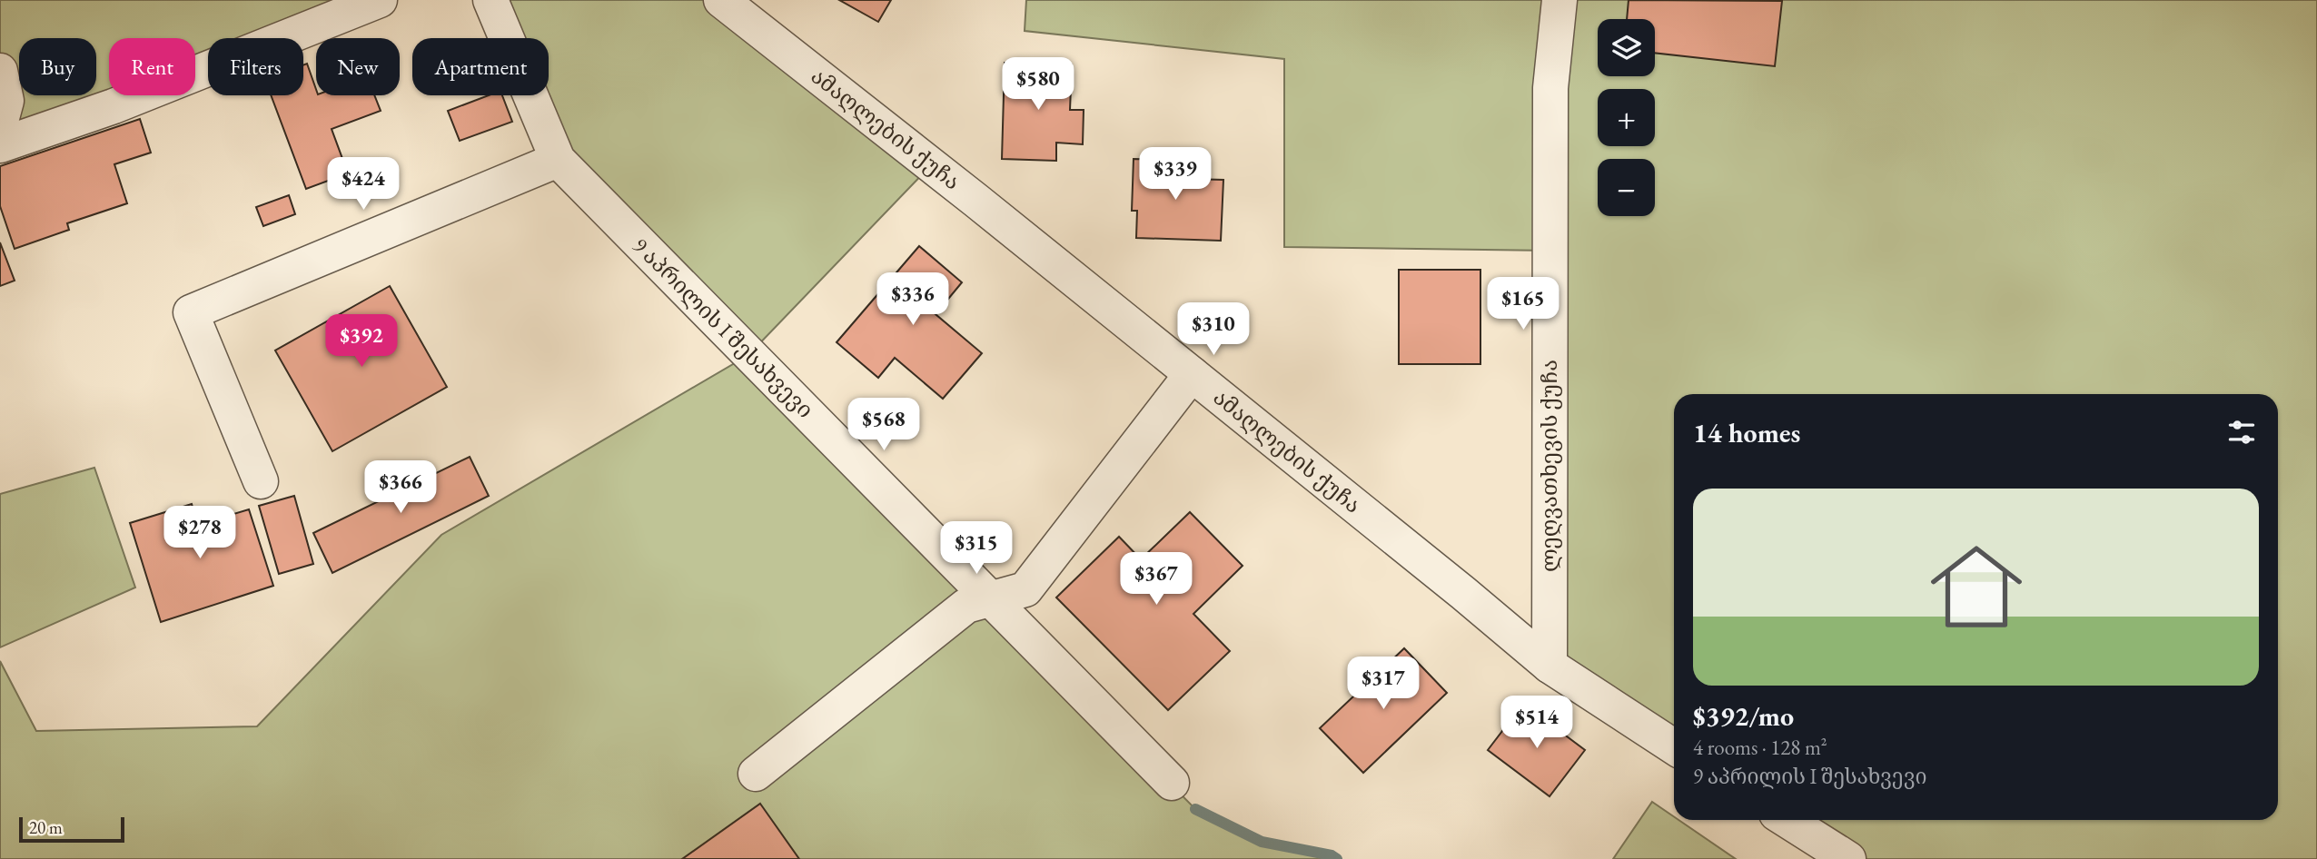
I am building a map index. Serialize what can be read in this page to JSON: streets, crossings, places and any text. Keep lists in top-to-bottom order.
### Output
{
  "streets": {
    "street": ["ამაღლების ქუჩა", "9 აპრილის I შესახვევი", "ლეღვათხევის ქუჩა"]
  },
  "crossings": [
    ["ამაღლების ქუჩა", "ლეღვათხევის ქუჩა"]
  ],
  "scale_bar": "20 m",
  "page": {
    "map_buttons": ["+", "−"],
    "chip": [
      "Buy",
      "Rent",
      "Filters",
      "New",
      "Apartment"
    ],
    "price": [
      "$580",
      "$339",
      "$424",
      "$336",
      "$165",
      "$310",
      "$392",
      "$568",
      "$366",
      "$278",
      "$315",
      "$367",
      "$317",
      "$514"
    ],
    "heading": "14 homes",
    "list": [
      {
        "name": "$392/mo",
        "note": "4 rooms · 128 m² · 9 აპრილის I შესახვევი"
      }
    ],
    "scale": "20 m"
  }
}
